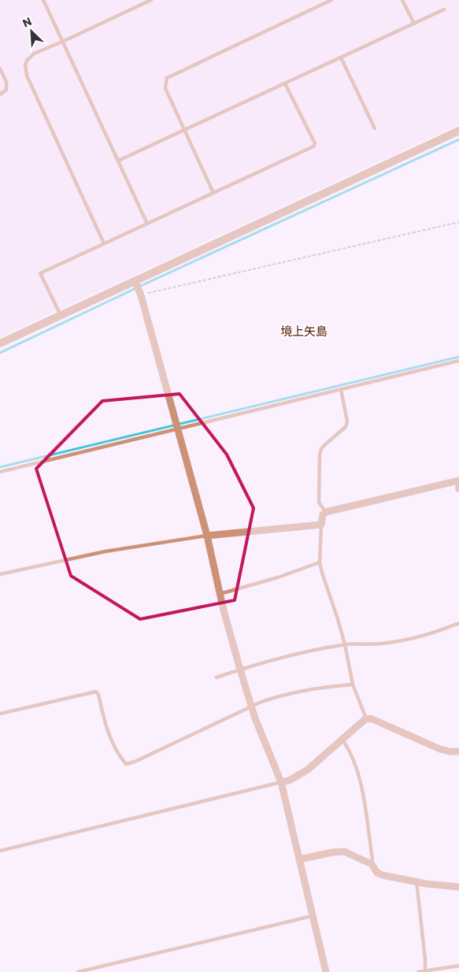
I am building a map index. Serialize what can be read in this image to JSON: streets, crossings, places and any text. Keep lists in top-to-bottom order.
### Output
{
  "districts": ["境上矢島"],
  "north": "top left"
}
